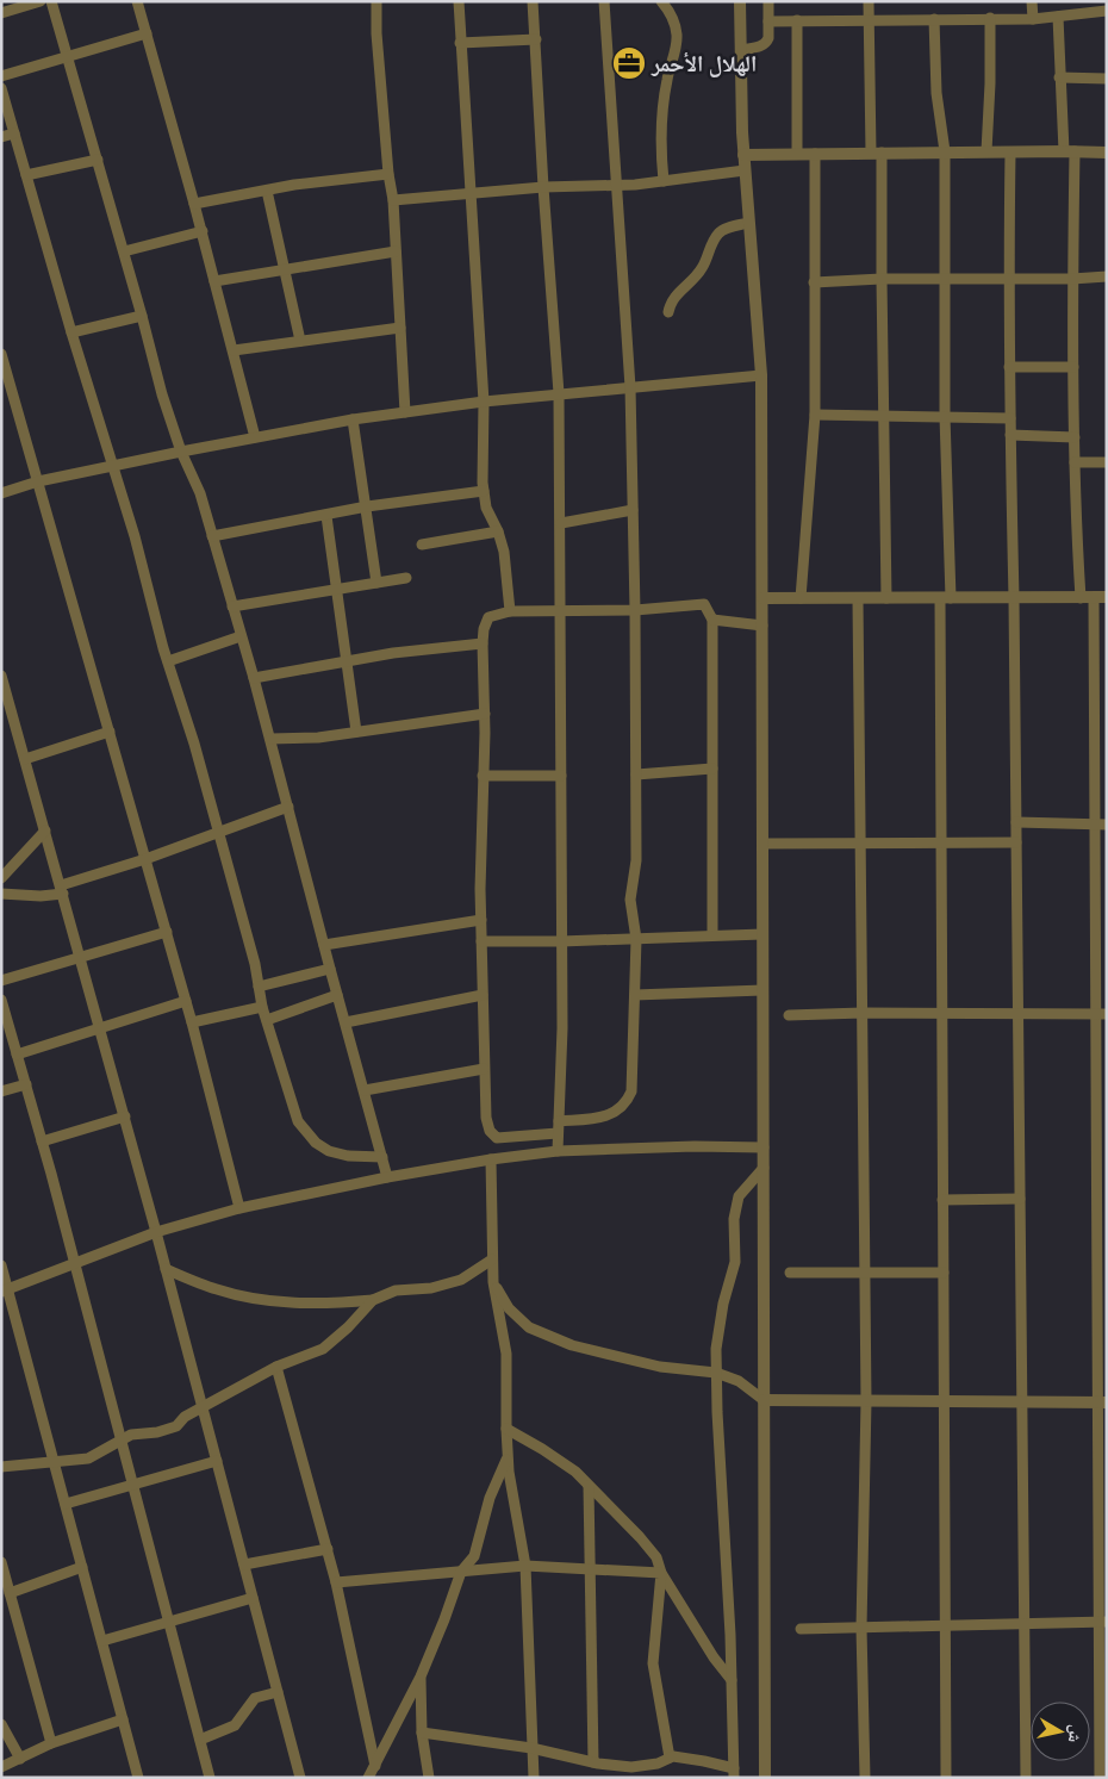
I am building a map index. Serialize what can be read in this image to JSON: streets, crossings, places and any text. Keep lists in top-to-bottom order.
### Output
{
  "places": {
    "office": ["الهلال الأحمر"]
  },
  "north": "right"
}
